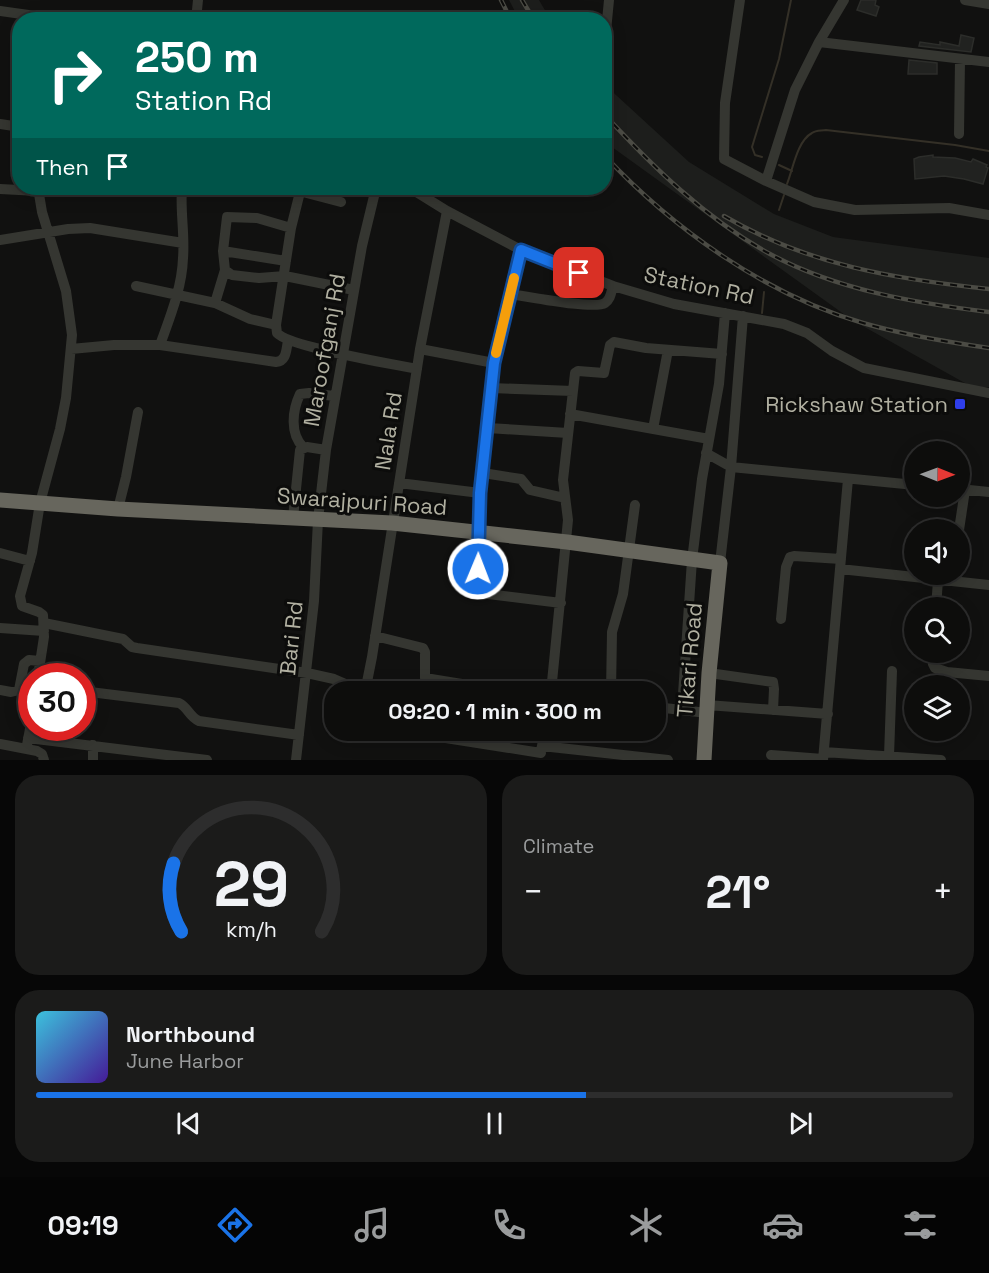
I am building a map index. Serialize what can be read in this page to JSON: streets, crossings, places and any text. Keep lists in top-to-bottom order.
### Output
{
  "streets": {
    "highway": ["Swarajpuri Road", "Tikari Road"],
    "street": [
      "Station Rd",
      "Maroofganj Rd",
      "Nala Rd",
      "Bari Rd"
    ]
  },
  "crossings": [
    ["Station Rd", "Nala Rd"],
    ["Maroofganj Rd", "Swarajpuri Road"],
    ["Maroofganj Rd", "Bari Rd"],
    ["Nala Rd", "Swarajpuri Road"],
    ["Swarajpuri Road", "Bari Rd"],
    ["Swarajpuri Road", "Tikari Road"]
  ],
  "places": {
    "transit": ["Rickshaw Station"]
  },
  "north": "right",
  "page": {
    "turn": ["250 m", "Station Rd"],
    "then": "Then",
    "limit": "30",
    "trip": "09:20 · 1 min · 300 m",
    "tile": "Climate",
    "heat": ["−", "21°", "+"],
    "song": ["Northbound", "June Harbor"],
    "tabs": "09:19",
    "gauge": ["29", "km/h"]
  }
}
